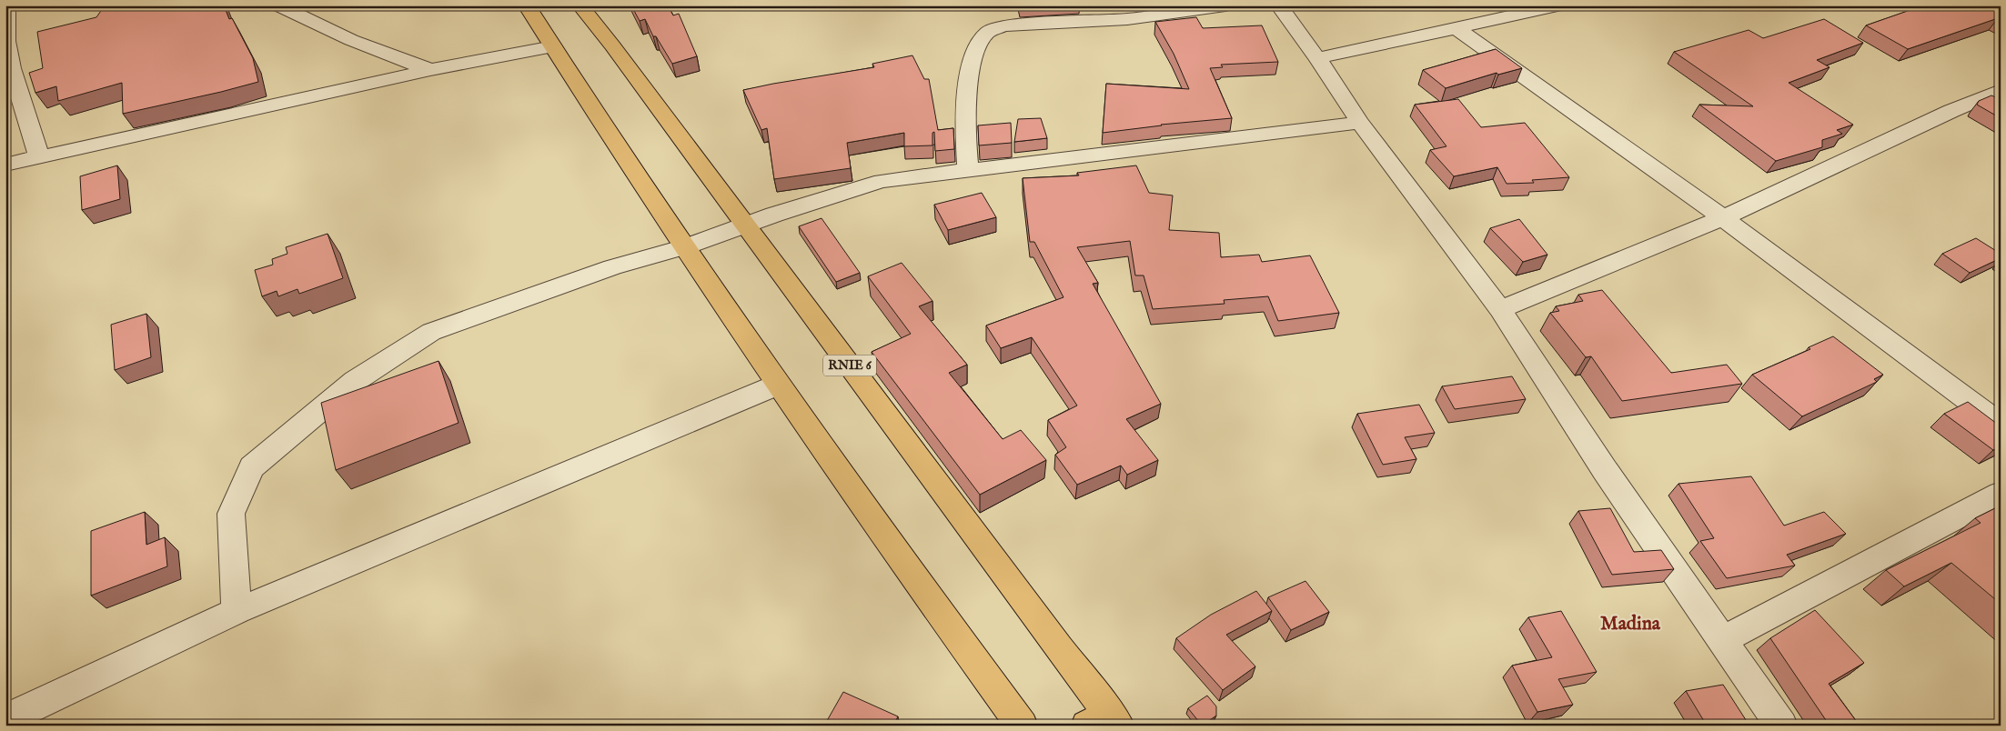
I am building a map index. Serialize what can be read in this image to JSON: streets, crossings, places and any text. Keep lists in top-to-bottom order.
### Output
{
  "streets": {
    "main road": ["RNIE 6"]
  },
  "districts": ["Madina"]
}
